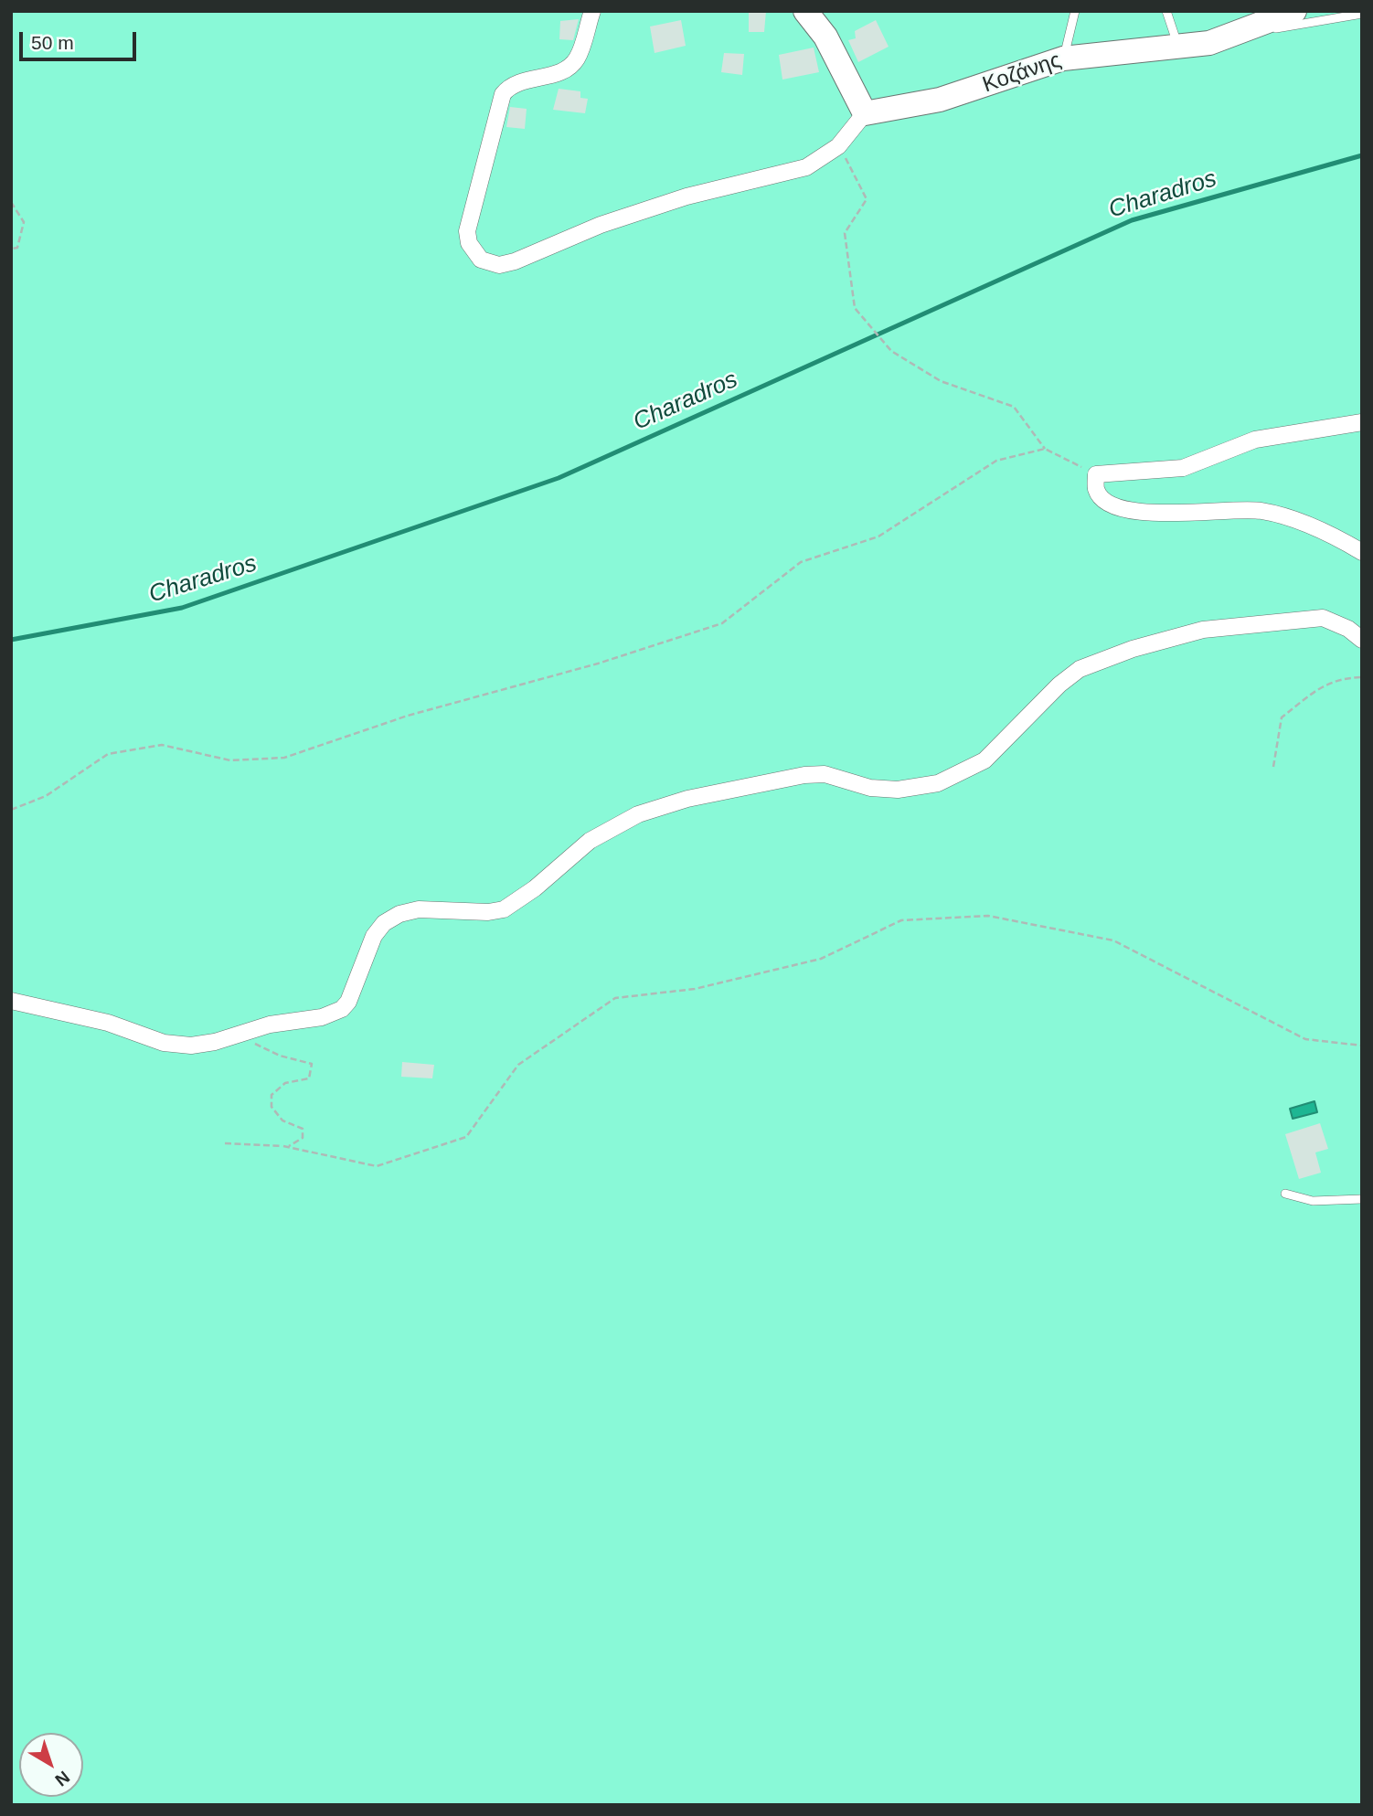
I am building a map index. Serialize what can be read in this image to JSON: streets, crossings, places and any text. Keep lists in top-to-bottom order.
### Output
{
  "streets": {
    "street": ["Κοζάνης"]
  },
  "water": ["Charadros"],
  "scale_bar": "50 m",
  "north": "bottom right"
}
